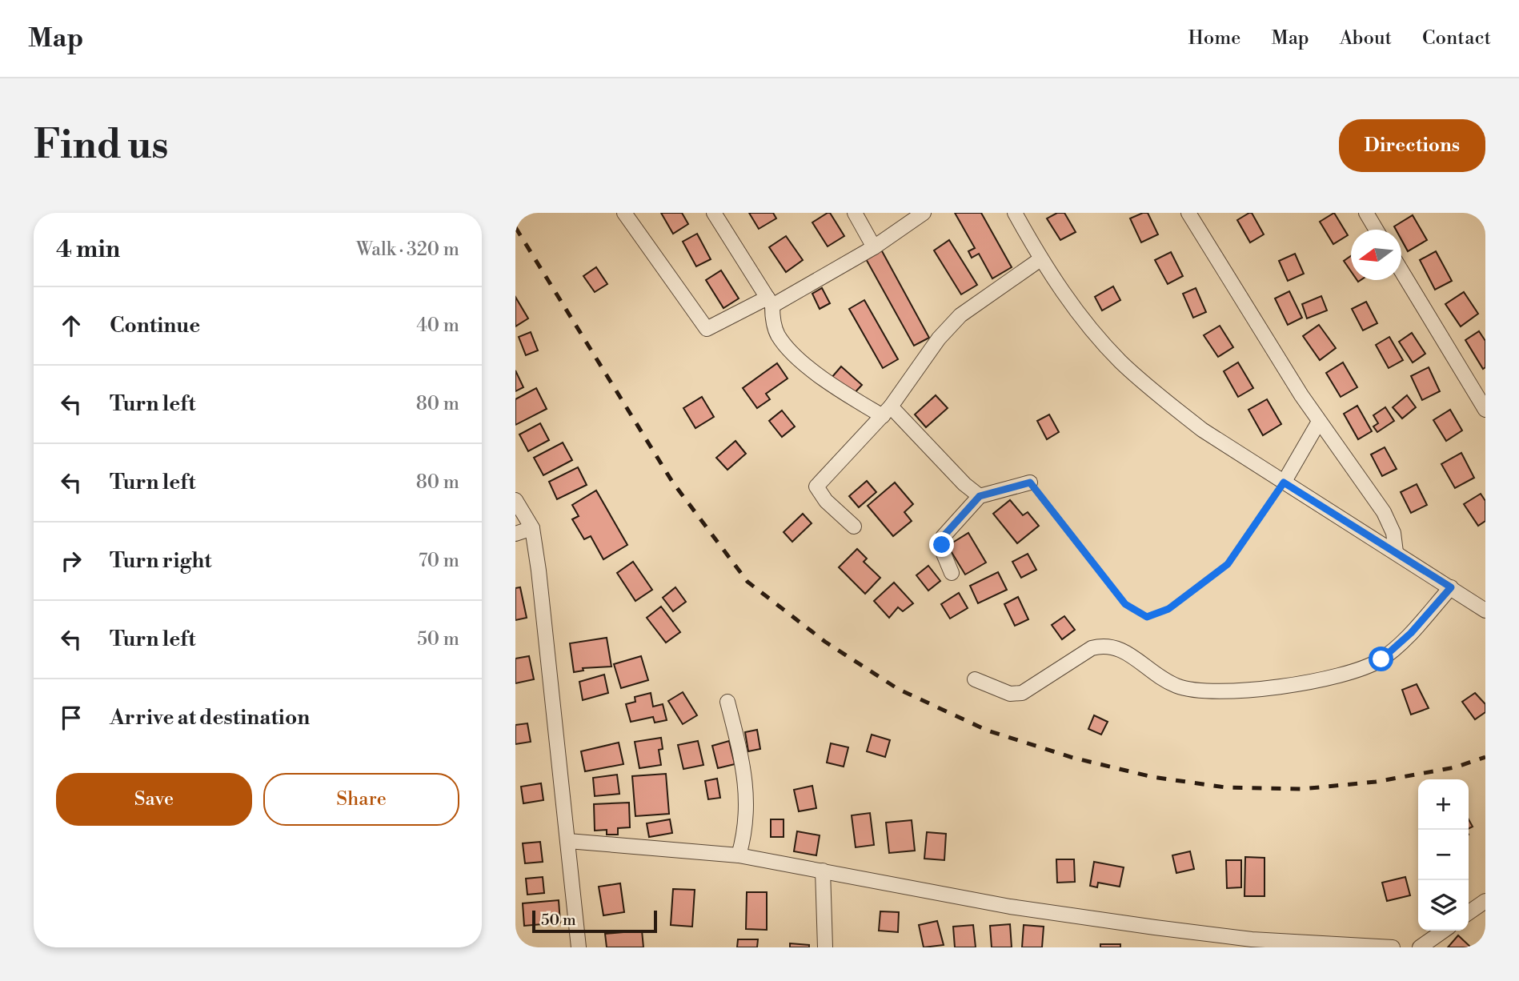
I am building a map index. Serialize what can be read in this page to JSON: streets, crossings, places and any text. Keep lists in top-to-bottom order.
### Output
{
  "scale_bar": "50 m",
  "north": "left",
  "page": {
    "header": "Map",
    "nav": [
      "Home",
      "Map",
      "About",
      "Contact"
    ],
    "buttons": [
      "Directions",
      ["Save", "Share"]
    ],
    "title": "Find us",
    "heading": ["4 min", "Walk · 320 m"],
    "list": [
      ["Continue", "40 m"],
      ["Turn left", "80 m"],
      ["Turn left", "80 m"],
      ["Turn right", "70 m"],
      ["Turn left", "50 m"],
      "Arrive at destination"
    ],
    "map_buttons": ["+", "−"],
    "scale": "50 m"
  }
}
